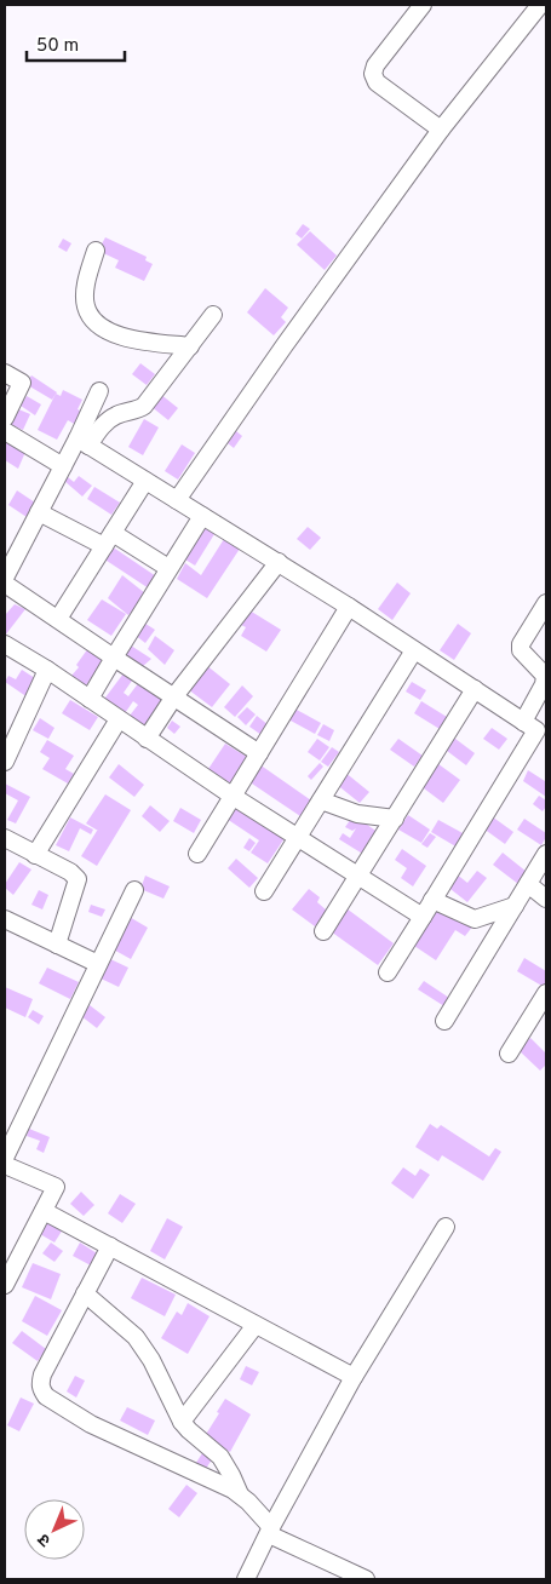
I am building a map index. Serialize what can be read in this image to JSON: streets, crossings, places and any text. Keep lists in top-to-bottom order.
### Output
{
  "scale_bar": "50 m",
  "north": "bottom left"
}
